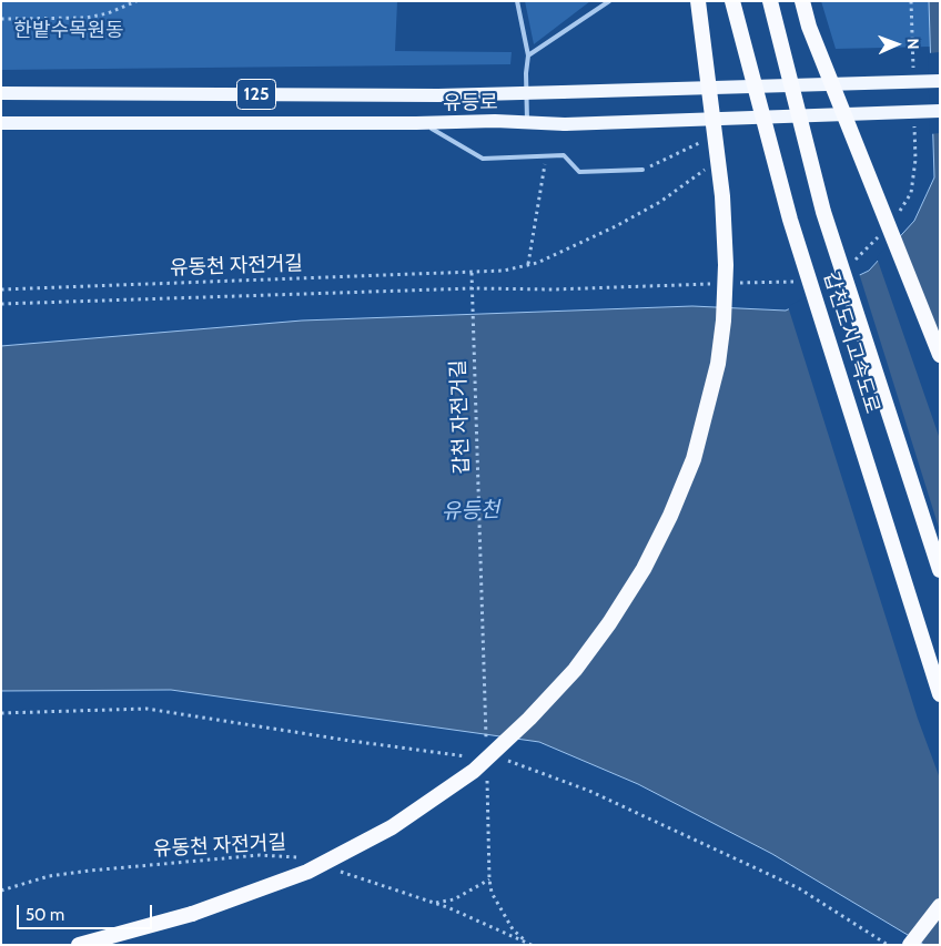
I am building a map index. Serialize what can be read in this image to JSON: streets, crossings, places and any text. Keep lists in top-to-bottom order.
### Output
{
  "streets": {
    "highway": ["갑천도시고속도로"],
    "main road": ["125", "유등로"],
    "path": ["유동천 자전거길", "갑천 자전거길"]
  },
  "crossings": [
    ["유동천 자전거길", "갑천 자전거길"]
  ],
  "water": ["유등천"],
  "parks": ["한밭수목원동"],
  "scale_bar": "50 m",
  "north": "right"
}
